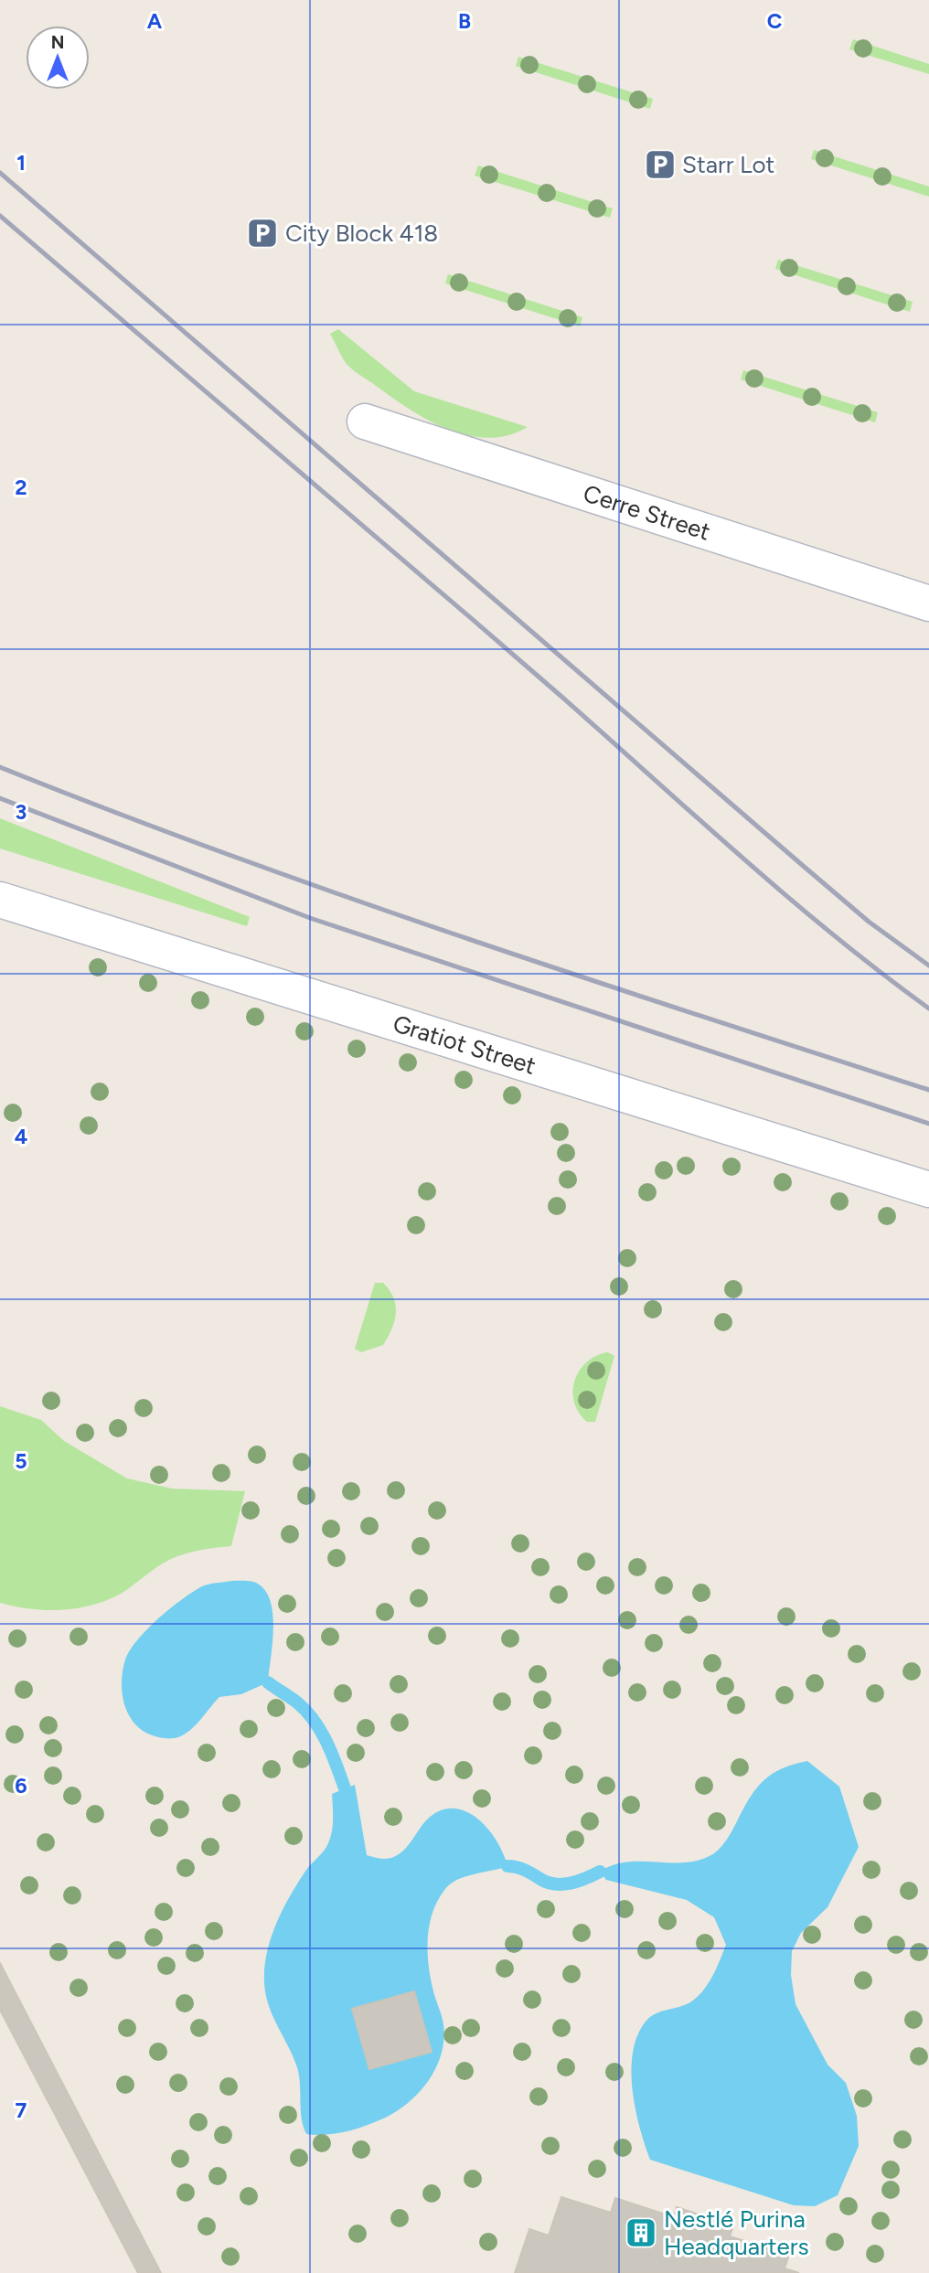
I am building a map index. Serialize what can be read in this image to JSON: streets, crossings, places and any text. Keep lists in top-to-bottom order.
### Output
{
  "streets": {
    "street": ["Cerre Street", "Gratiot Street"]
  },
  "places": {
    "parking": ["Starr Lot", "City Block 418"],
    "building": ["Nestlé Purina Headquarters"]
  },
  "north": "top",
  "grid": {
    "columns": ["A", "B", "C"],
    "rows": [
      "1",
      "2",
      "3",
      "4",
      "5",
      "6",
      "7"
    ]
  }
}
